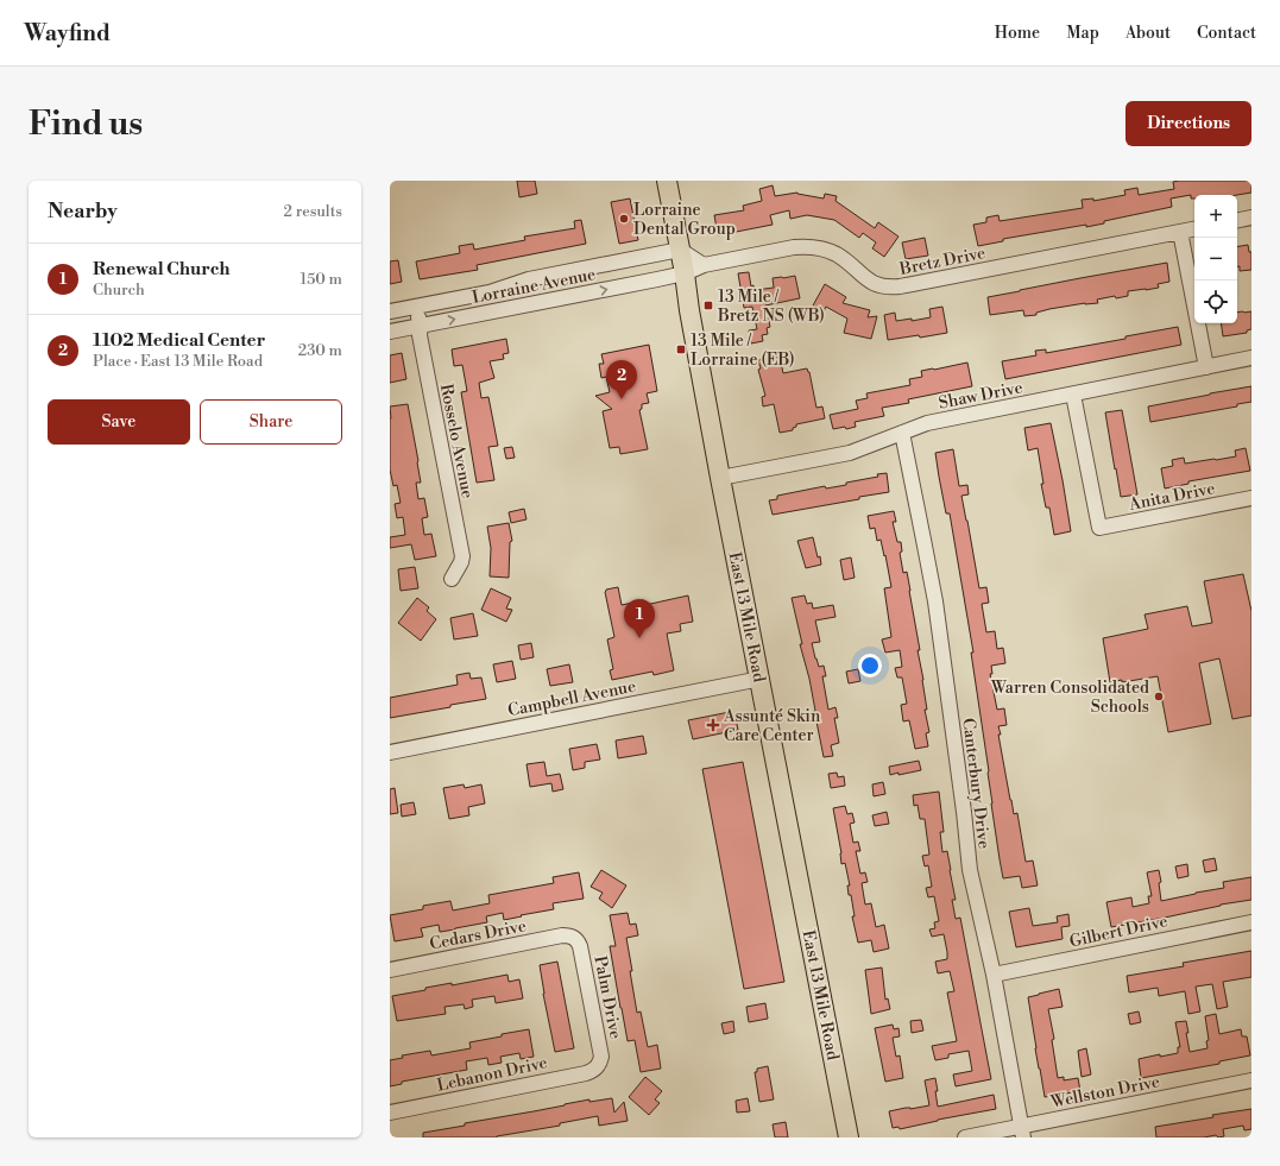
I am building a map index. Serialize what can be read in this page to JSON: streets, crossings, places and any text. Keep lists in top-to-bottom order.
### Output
{
  "streets": {
    "main road": ["East 13 Mile Road"],
    "street": [
      "Bretz Drive",
      "Lorraine Avenue",
      "Shaw Drive",
      "Rosselo Avenue",
      "Anita Drive",
      "Campbell Avenue",
      "Canterbury Drive",
      "Gilbert Drive",
      "Cedars Drive",
      "Palm Drive",
      "Lebanon Drive",
      "Wellston Drive"
    ]
  },
  "crossings": [
    ["Bretz Drive", "Lorraine Avenue"],
    ["Bretz Drive", "East 13 Mile Road"],
    ["Lorraine Avenue", "Rosselo Avenue"],
    ["Lorraine Avenue", "East 13 Mile Road"],
    ["Shaw Drive", "Anita Drive"],
    ["Shaw Drive", "East 13 Mile Road"],
    ["Shaw Drive", "Canterbury Drive"],
    ["East 13 Mile Road", "Campbell Avenue"],
    ["Canterbury Drive", "Gilbert Drive"],
    ["Canterbury Drive", "Wellston Drive"],
    ["Cedars Drive", "Palm Drive"],
    ["Palm Drive", "Lebanon Drive"]
  ],
  "places": {
    "other": ["Lorraine Dental Group", "Warren Consolidated Schools"],
    "transit": ["13 Mile / Bretz NS (WB)", "13 Mile / Lorraine (EB)"],
    "health": ["Assunté Skin Care Center"]
  },
  "page": {
    "header": "Wayfind",
    "nav": [
      "Home",
      "Map",
      "About",
      "Contact"
    ],
    "buttons": [
      "Directions",
      ["Save", "Share"]
    ],
    "title": "Find us",
    "heading": ["Nearby", "2 results"],
    "map_buttons": ["+", "−"],
    "list": [
      {
        "mark": "1",
        "name": "Renewal Church",
        "note": "Church",
        "value": "150 m"
      },
      {
        "mark": "2",
        "name": "1102 Medical Center",
        "note": "Place · East 13 Mile Road",
        "value": "230 m"
      }
    ],
    "pins": ["2", "1"]
  }
}
